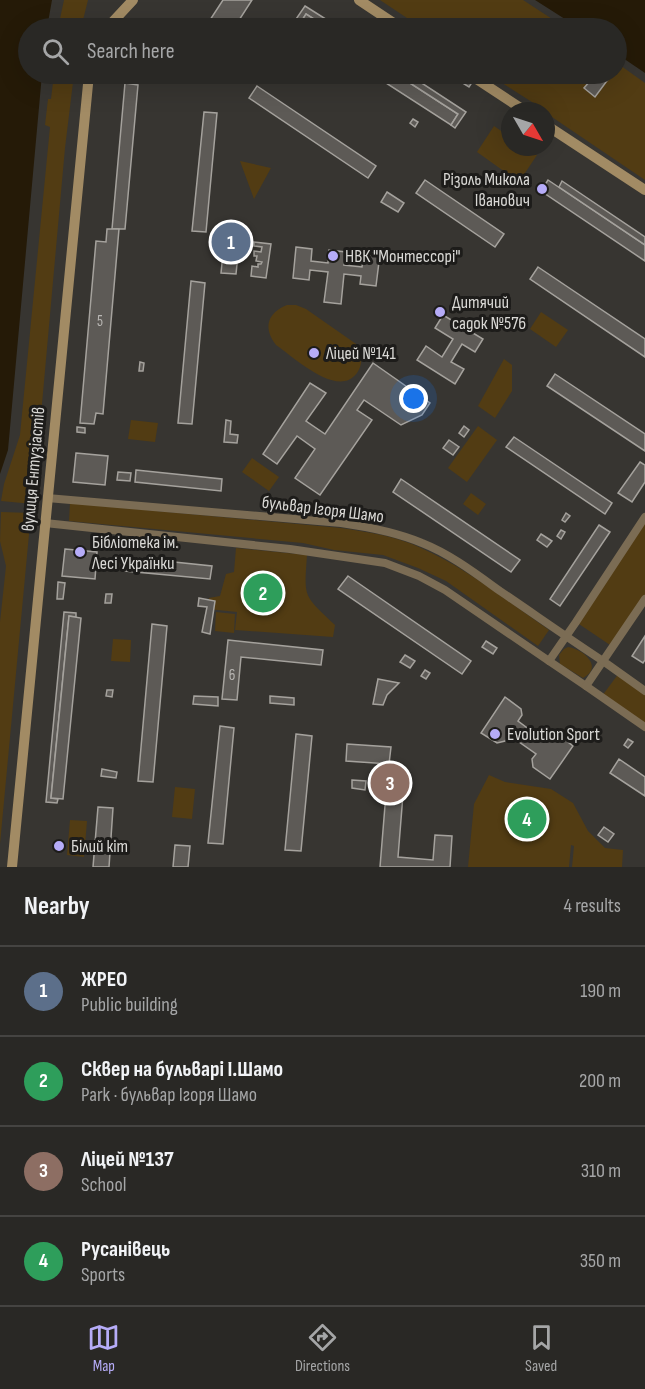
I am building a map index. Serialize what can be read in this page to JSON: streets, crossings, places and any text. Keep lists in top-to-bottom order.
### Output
{
  "streets": {
    "street": ["вулиця Ентузіастів", "бульвар Ігоря Шамо"]
  },
  "crossings": [
    ["вулиця Ентузіастів", "бульвар Ігоря Шамо"]
  ],
  "places": [
    "Різоль Микола Іванович",
    "НВК \"Монтессорі\"",
    "Дитячий садок №576",
    "Ліцей №141",
    "Бібліотека ім. Лесі Українки",
    "Evolution Sport",
    "Білий кіт"
  ],
  "house_numbers": ["5", "6"],
  "north": "bottom right",
  "page": {
    "search": "Search here",
    "pins": [
      "1",
      "2",
      "3",
      "4"
    ],
    "heading": ["Nearby", "4 results"],
    "list": [
      {
        "mark": "1",
        "name": "ЖРЕО",
        "note": "Public building",
        "value": "190 m"
      },
      {
        "mark": "2",
        "name": "Сквер на бульварі І.Шамо",
        "note": "Park · бульвар Ігоря Шамо",
        "value": "200 m"
      },
      {
        "mark": "3",
        "name": "Ліцей №137",
        "note": "School",
        "value": "310 m"
      },
      {
        "mark": "4",
        "name": "Русанівець",
        "note": "Sports",
        "value": "350 m"
      }
    ],
    "nav": ["Map", "Directions", "Saved"]
  }
}
